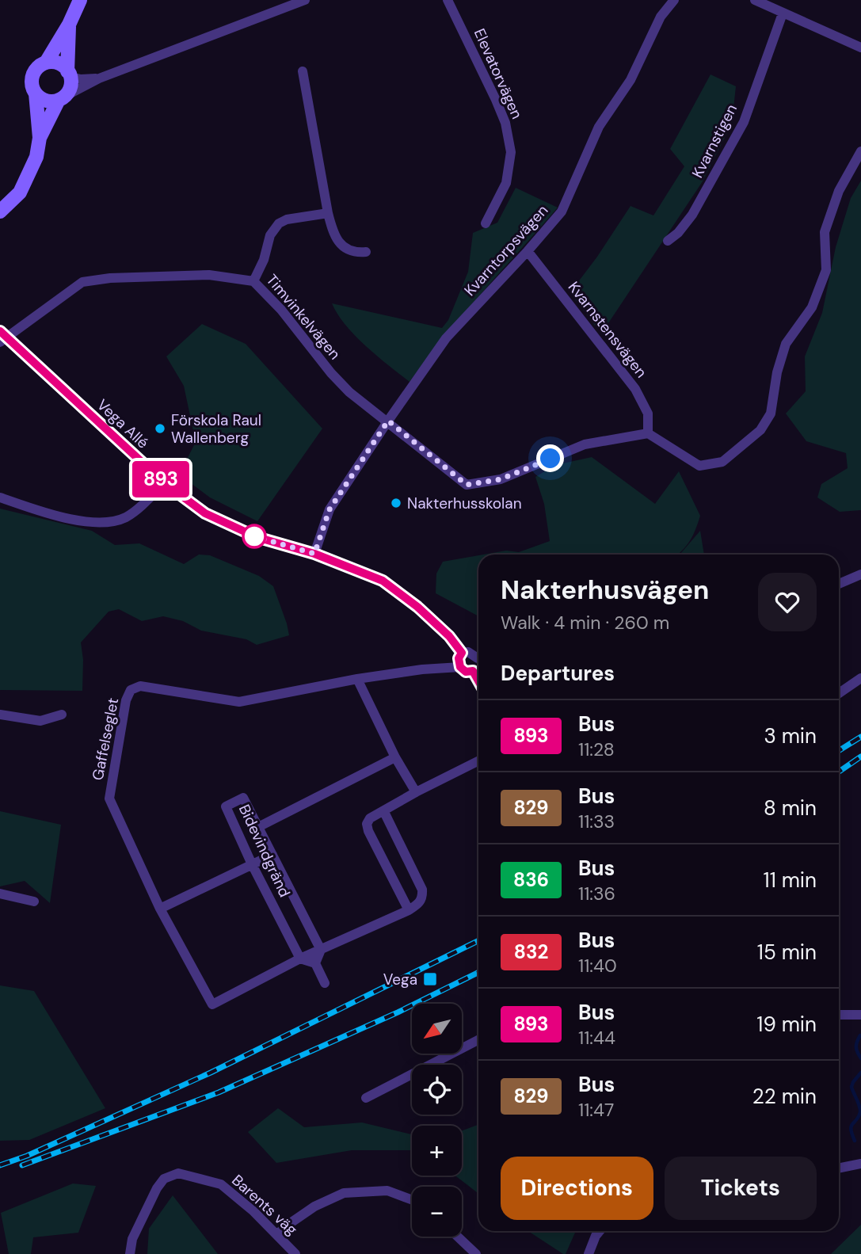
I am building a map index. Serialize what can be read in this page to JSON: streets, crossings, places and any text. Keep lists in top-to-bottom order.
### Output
{
  "streets": {
    "street": [
      "Elevatorvägen",
      "Kvarnstigen",
      "Kvarntorpsvägen",
      "Timvinkelvägen",
      "Kvarnstensvägen",
      "Vega Allé",
      "Gaffelseglet",
      "Bidevindgränd",
      "Barents väg"
    ]
  },
  "crossings": [
    ["Kvarntorpsvägen", "Timvinkelvägen"],
    ["Kvarntorpsvägen", "Kvarnstensvägen"],
    ["Kvarntorpsvägen", "Vega Allé"],
    ["Timvinkelvägen", "Kvarnstensvägen"],
    ["Timvinkelvägen", "Vega Allé"],
    ["Gaffelseglet", "Bidevindgränd"]
  ],
  "places": {
    "other": ["Förskola Raul Wallenberg", "Nakterhusskolan"],
    "transit": ["Vega"]
  },
  "lines": ["bus line 893"],
  "north": "bottom left",
  "page": {
    "on_map": "893",
    "heading": [
      ["Nakterhusvägen", "Walk · 4 min · 260 m"],
      "Departures"
    ],
    "list": [
      {
        "mark": "893",
        "name": "Bus",
        "note": "11:28",
        "value": "3 min"
      },
      {
        "mark": "829",
        "name": "Bus",
        "note": "11:33",
        "value": "8 min"
      },
      {
        "mark": "836",
        "name": "Bus",
        "note": "11:36",
        "value": "11 min"
      },
      {
        "mark": "832",
        "name": "Bus",
        "note": "11:40",
        "value": "15 min"
      },
      {
        "mark": "893",
        "name": "Bus",
        "note": "11:44",
        "value": "19 min"
      },
      {
        "mark": "829",
        "name": "Bus",
        "note": "11:47",
        "value": "22 min"
      }
    ],
    "map_buttons": ["+", "−"],
    "buttons": ["Directions", "Tickets"]
  }
}
